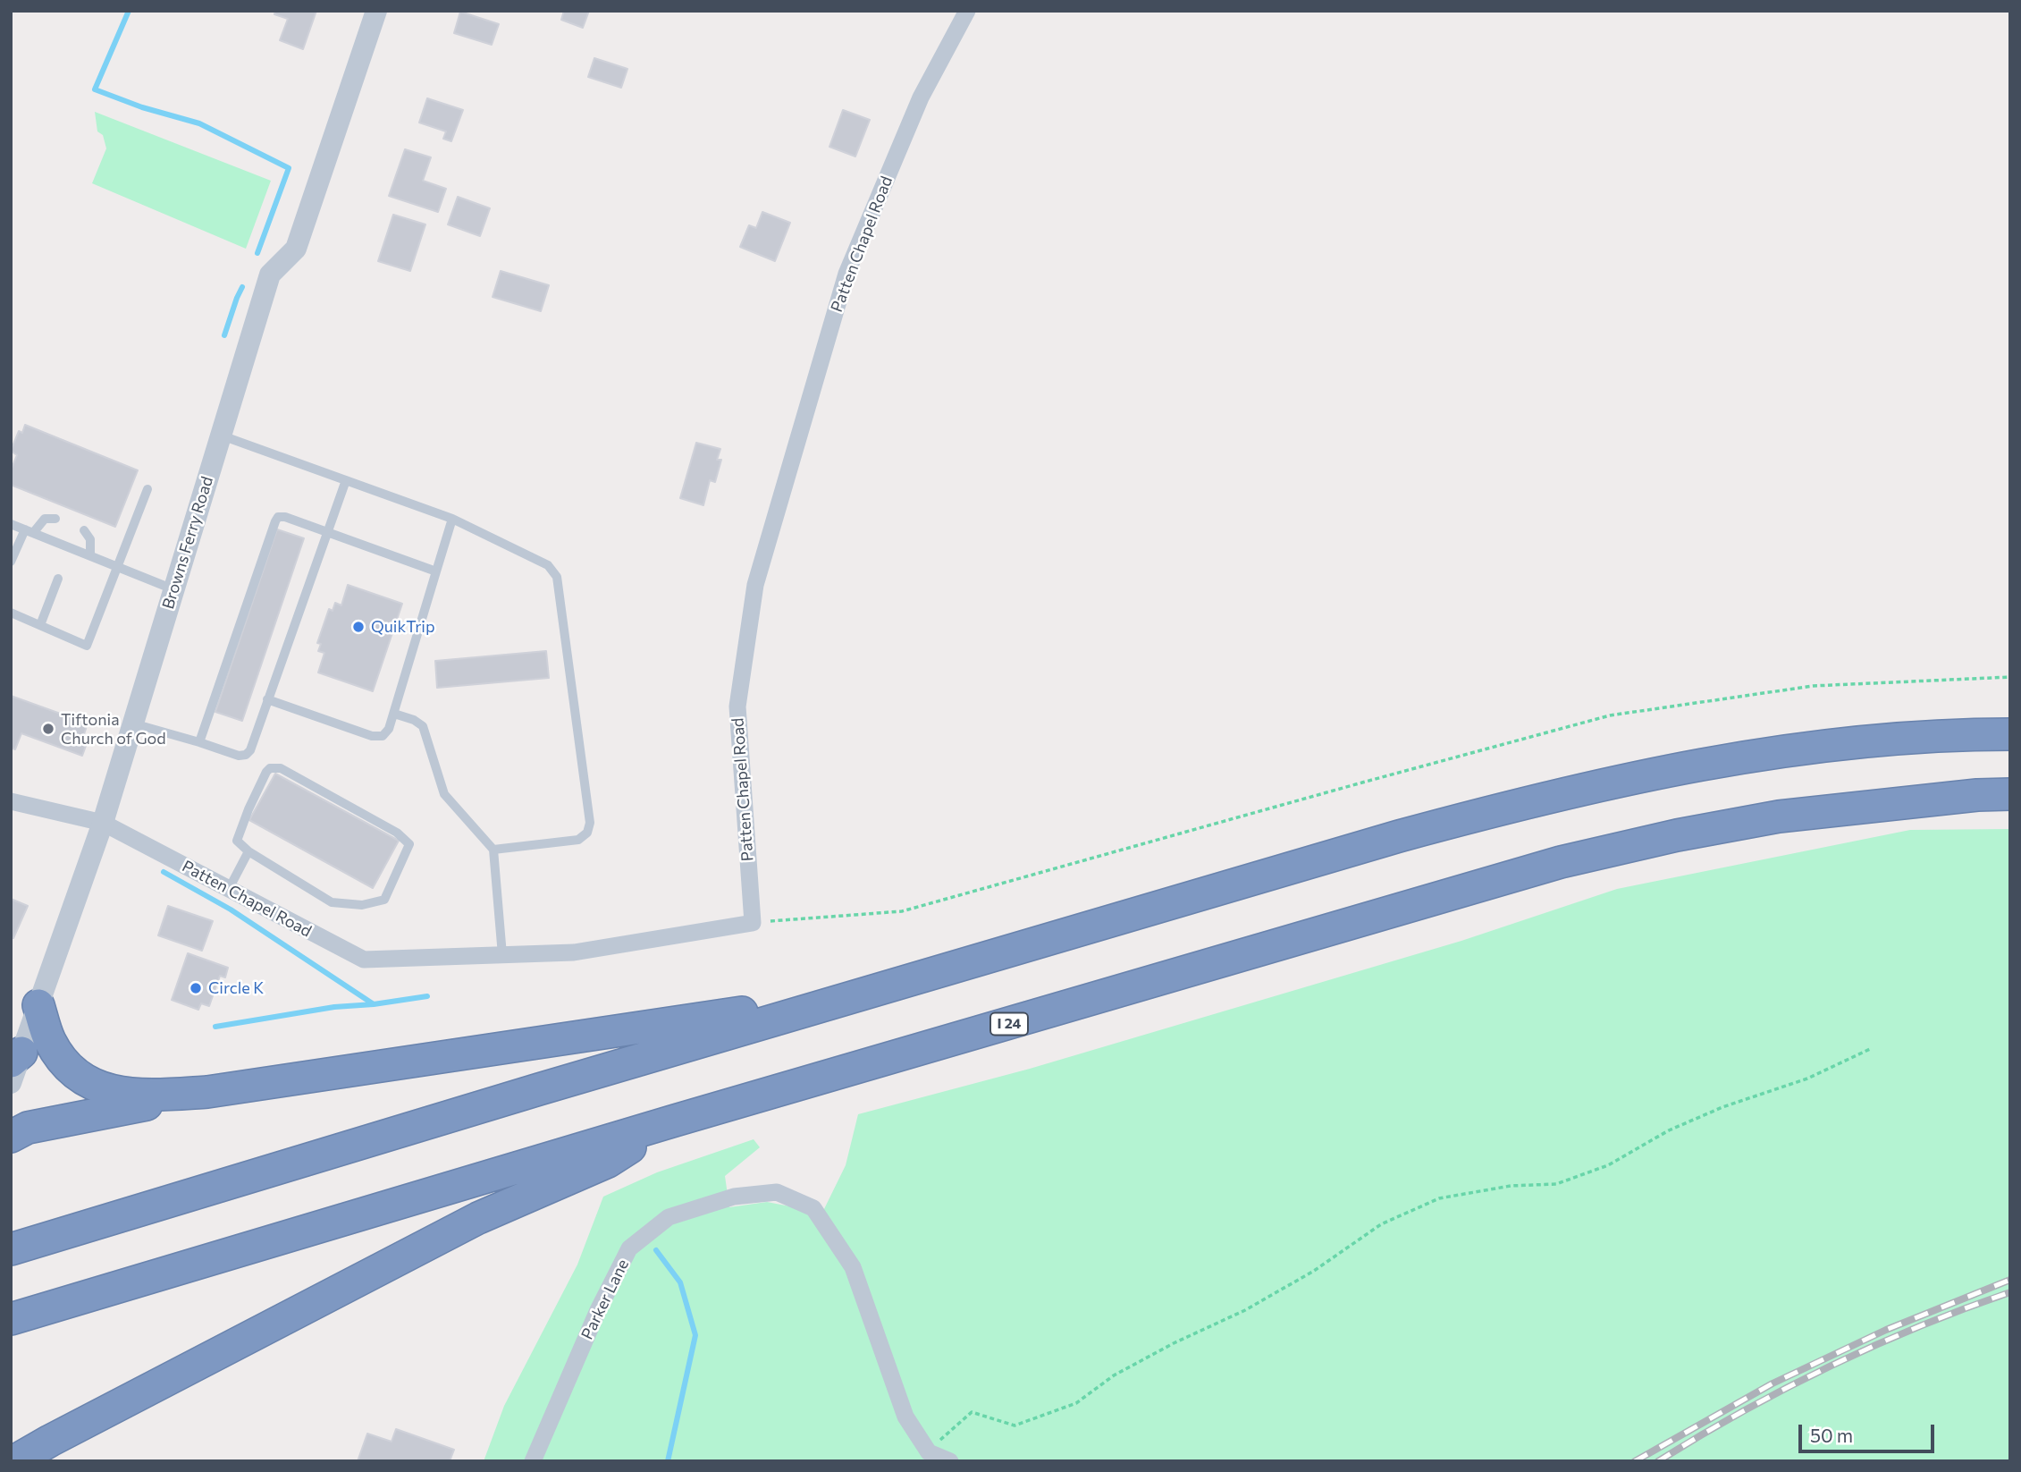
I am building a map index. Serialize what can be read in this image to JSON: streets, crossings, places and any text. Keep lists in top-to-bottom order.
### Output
{
  "streets": {
    "highway": ["I 24"],
    "street": ["Patten Chapel Road", "Browns Ferry Road", "Parker Lane"]
  },
  "crossings": [
    ["Patten Chapel Road", "Browns Ferry Road"]
  ],
  "places": ["QuikTrip", "Tiftonia Church of God", "Circle K"],
  "scale_bar": "50 m"
}
